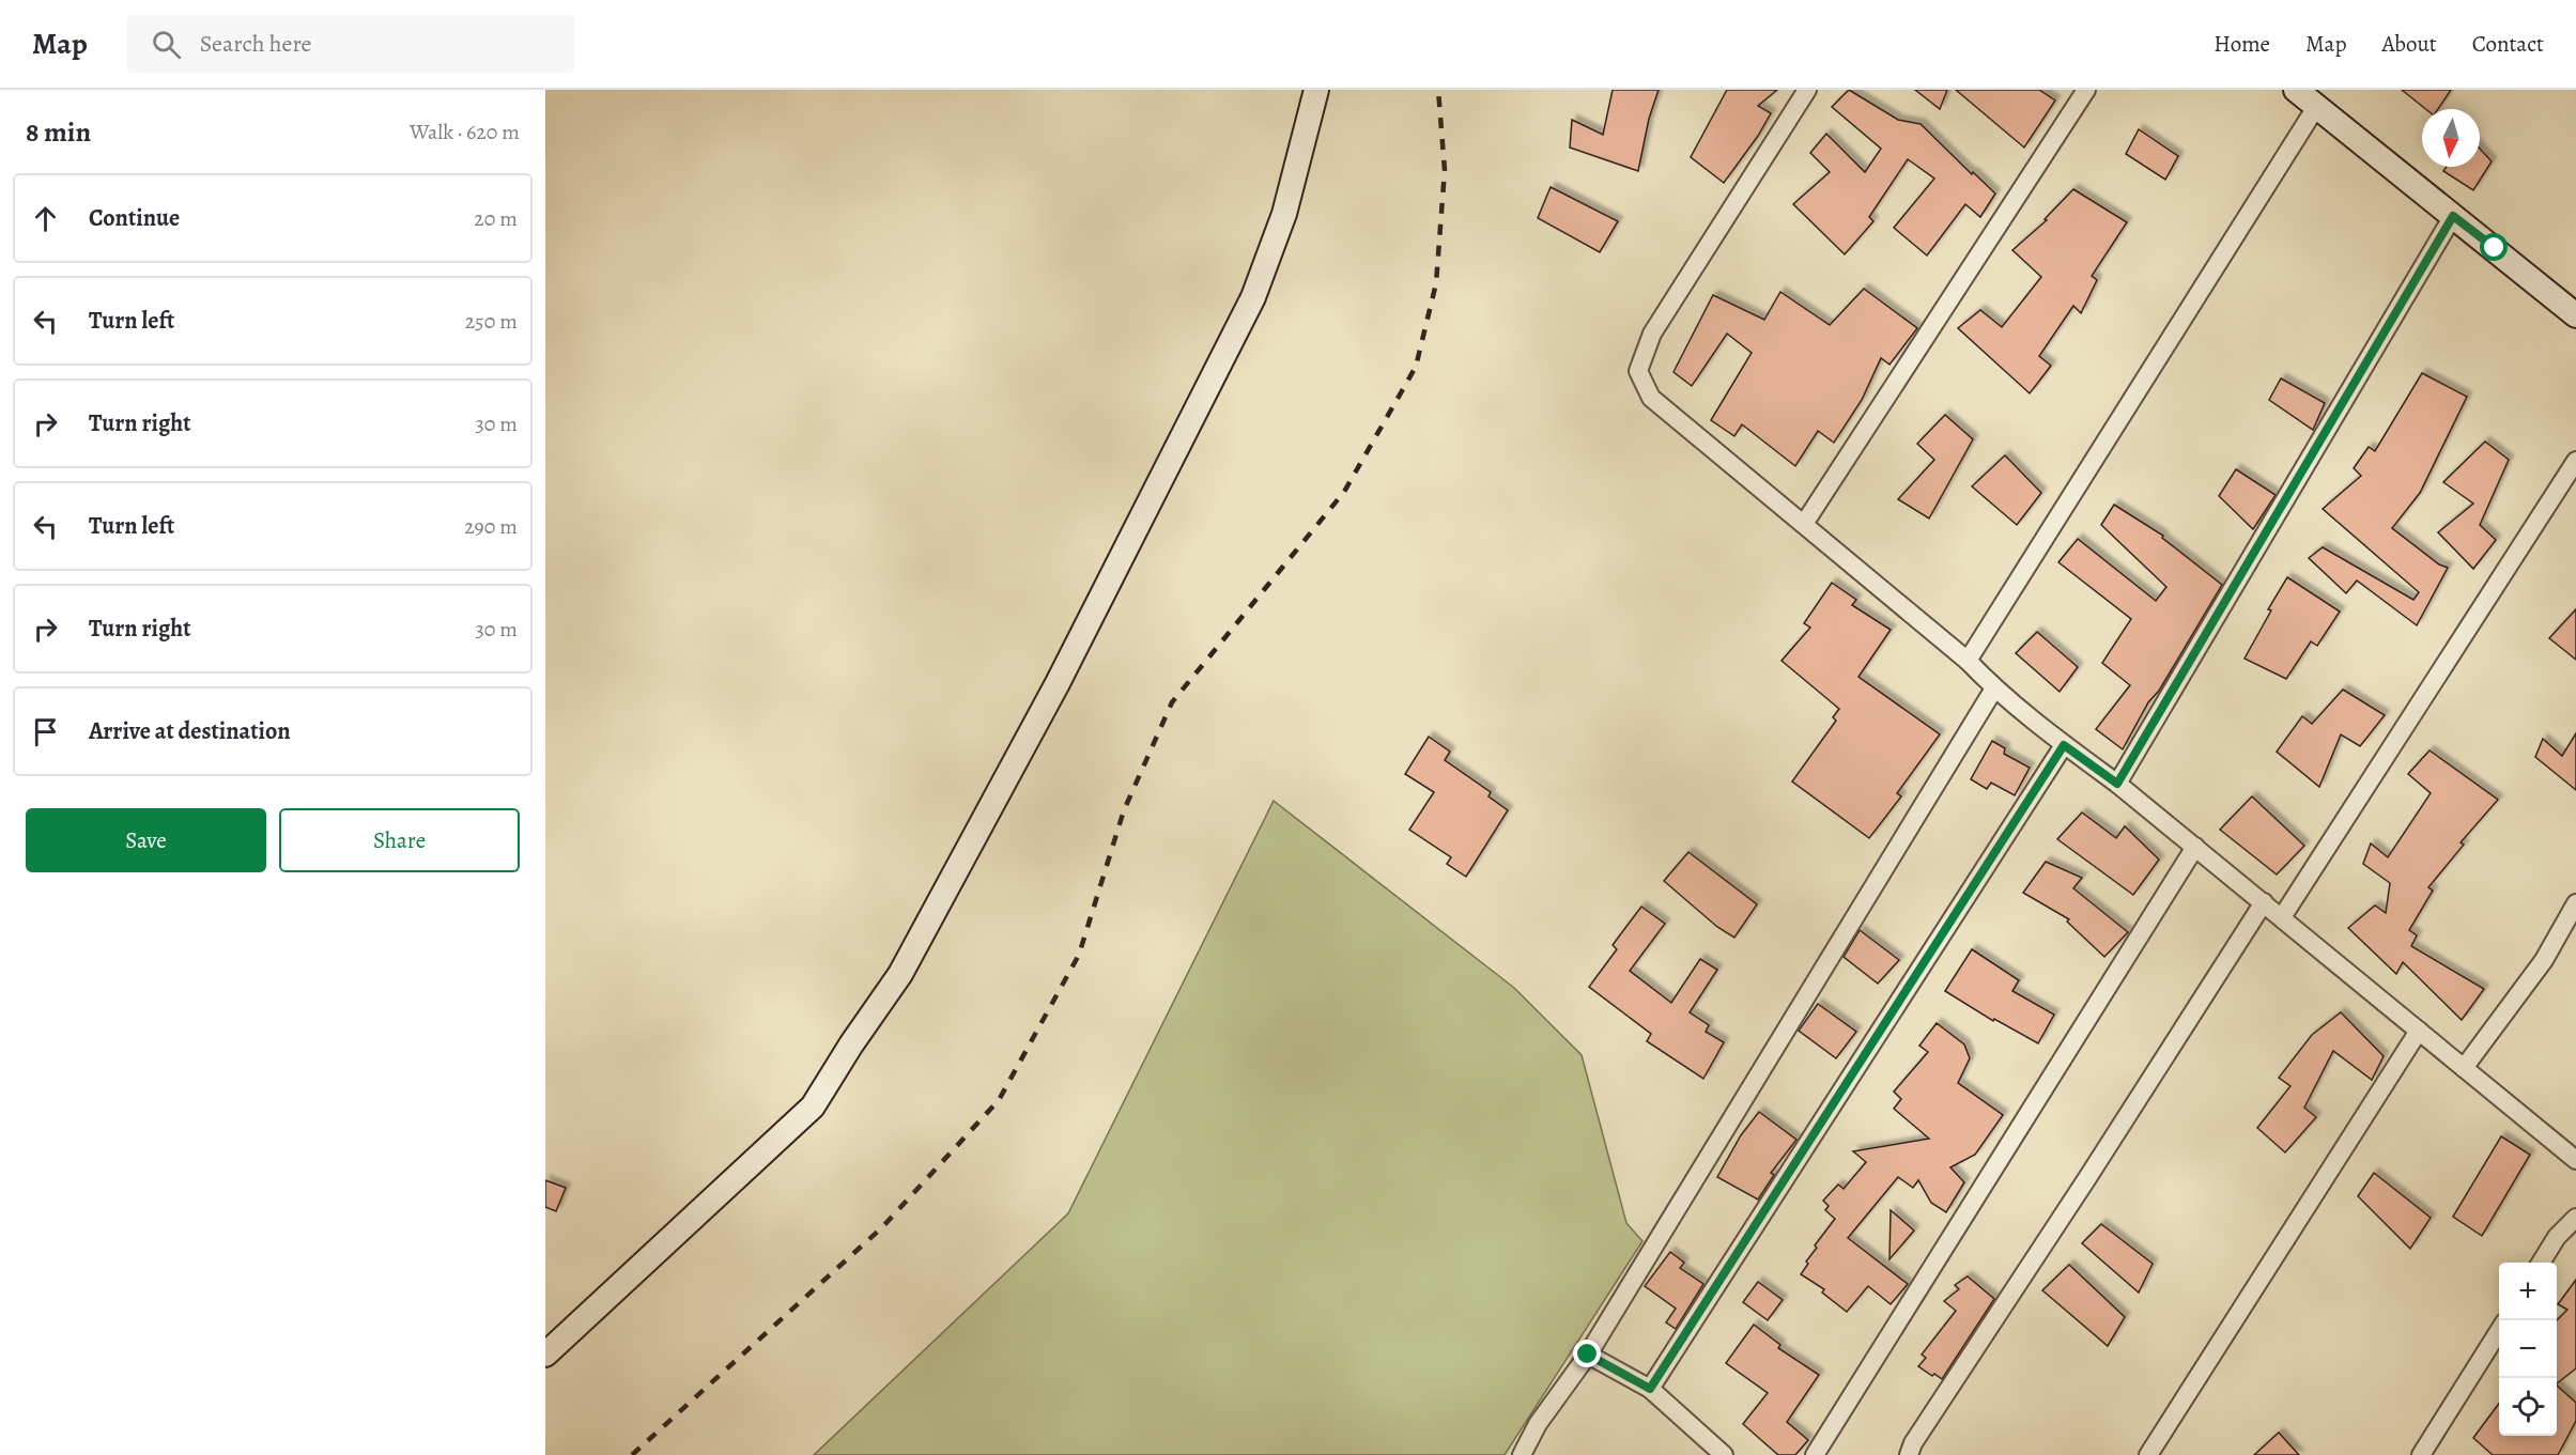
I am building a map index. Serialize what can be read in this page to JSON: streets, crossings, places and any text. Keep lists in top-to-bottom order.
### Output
{
  "north": "bottom",
  "page": {
    "header": "Map",
    "search": "Search here",
    "nav": [
      "Home",
      "Map",
      "About",
      "Contact"
    ],
    "heading": ["8 min", "Walk · 620 m"],
    "list": [
      ["Continue", "20 m"],
      ["Turn left", "250 m"],
      ["Turn right", "30 m"],
      ["Turn left", "290 m"],
      ["Turn right", "30 m"],
      "Arrive at destination"
    ],
    "buttons": ["Save", "Share"],
    "map_buttons": ["+", "−"]
  }
}
